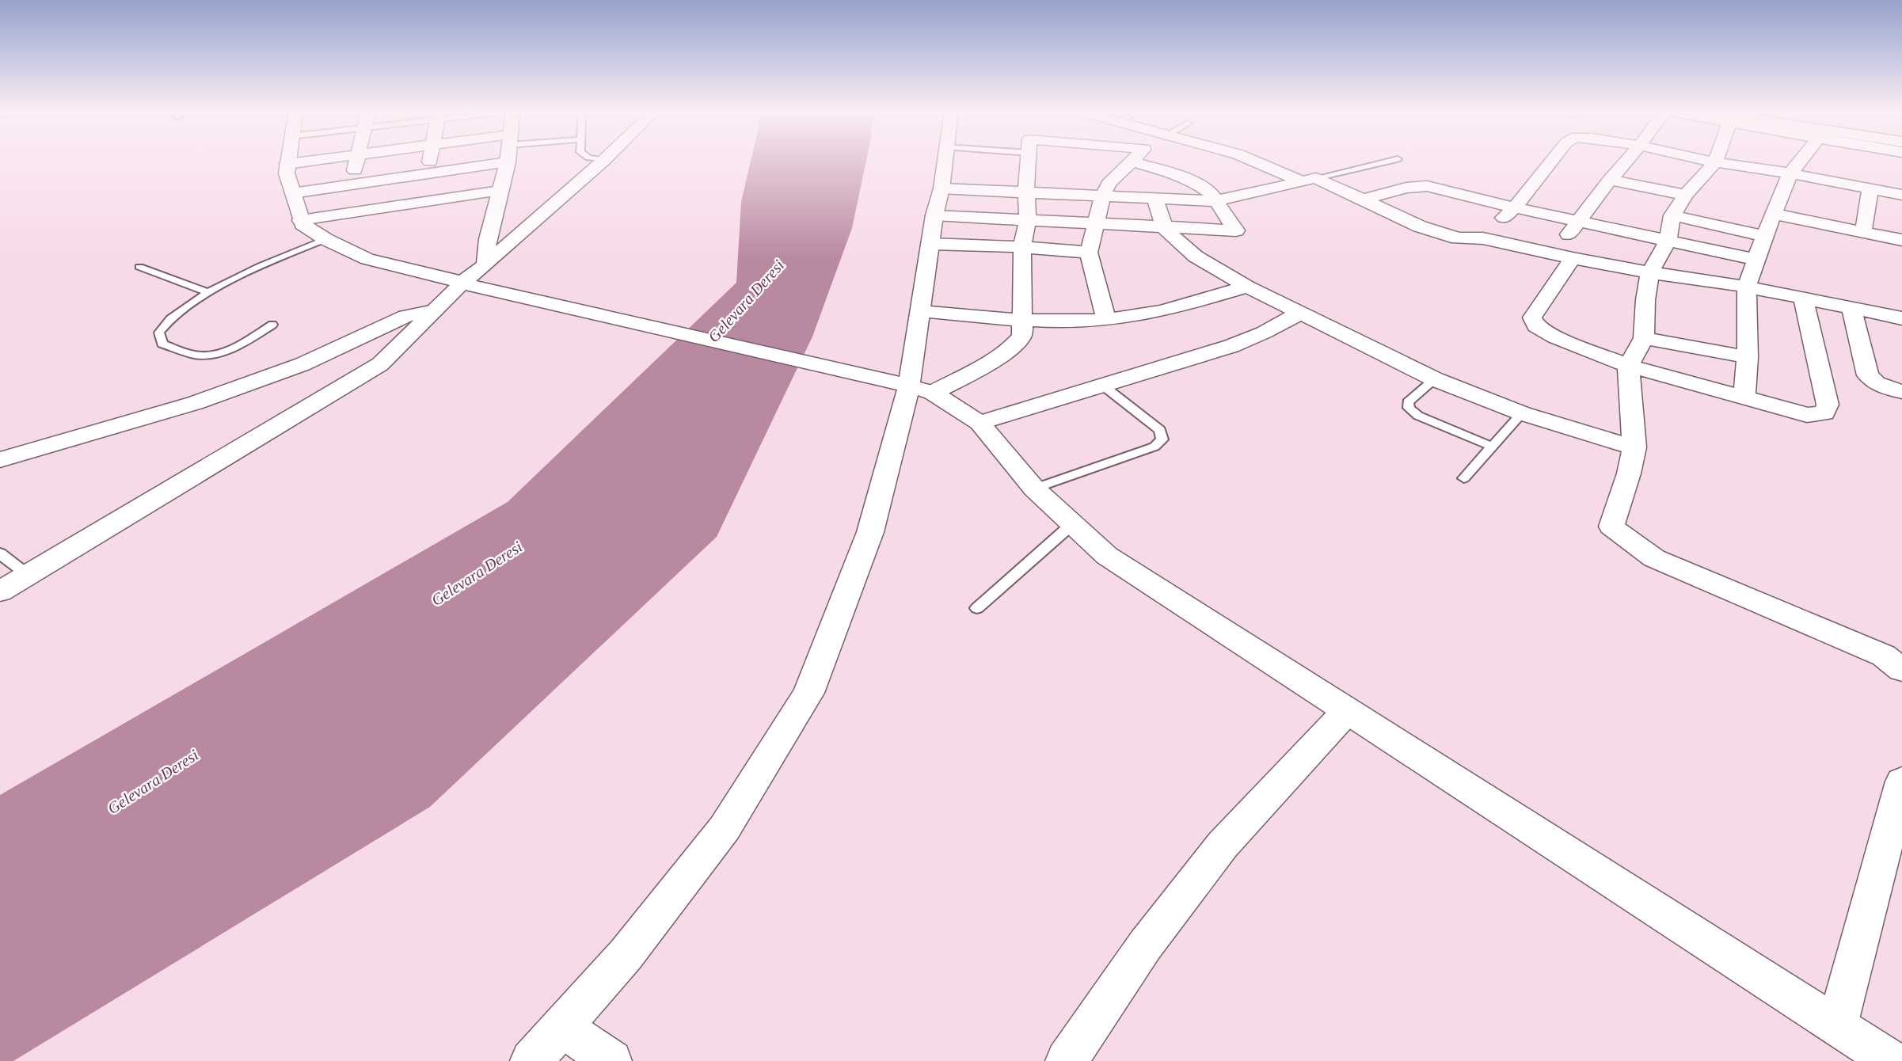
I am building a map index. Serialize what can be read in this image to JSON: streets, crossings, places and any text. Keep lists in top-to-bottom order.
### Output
{
  "water": ["Gelevara Deresi"]
}
